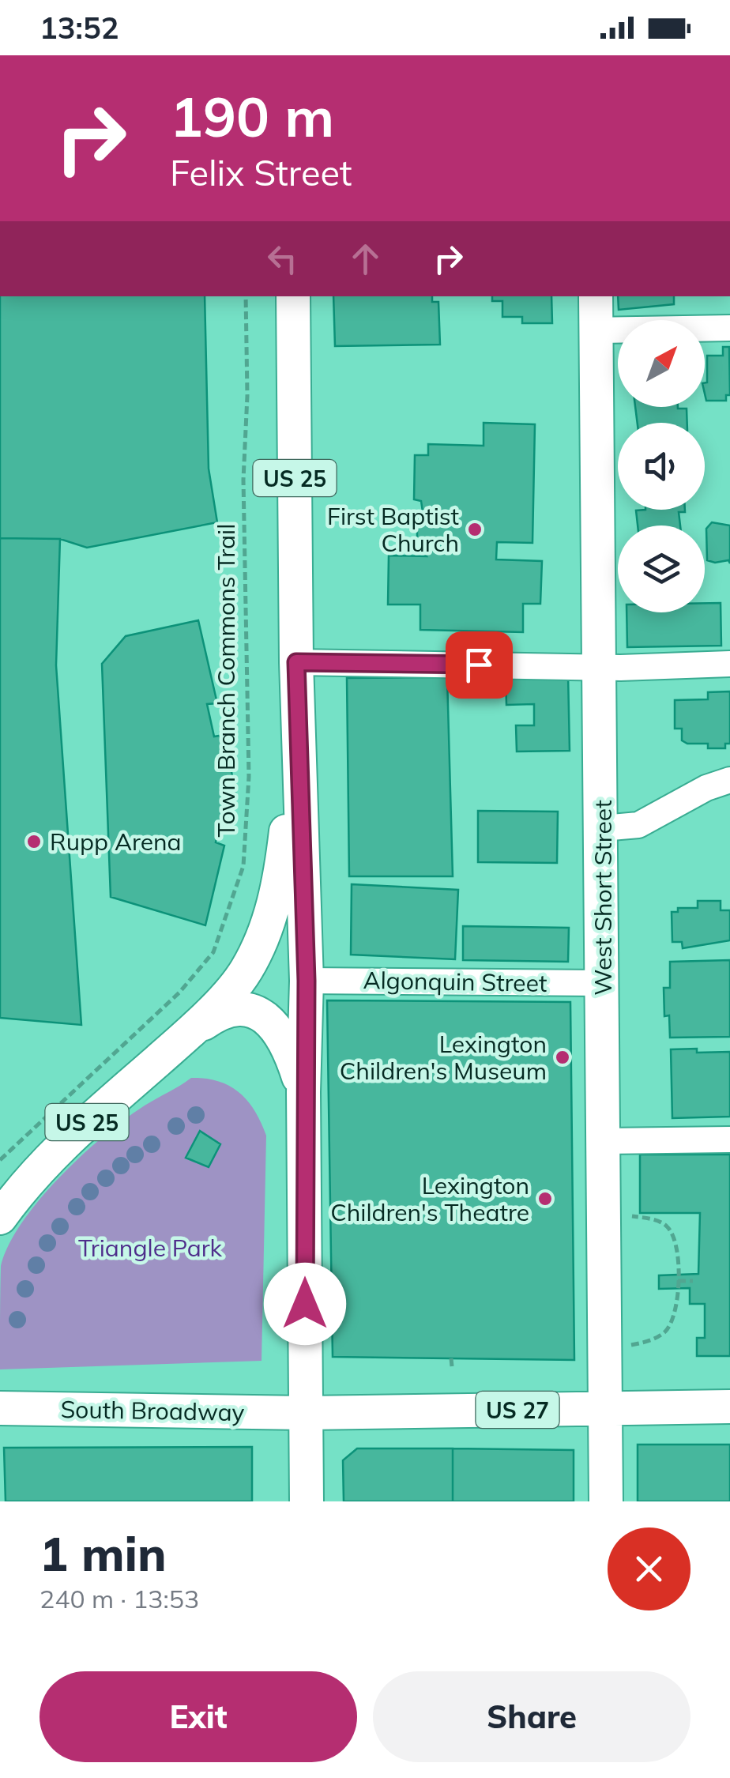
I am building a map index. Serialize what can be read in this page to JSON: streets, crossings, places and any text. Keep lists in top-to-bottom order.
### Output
{
  "streets": {
    "main road": [
      "US 25",
      "West Short Street",
      "US 27",
      "South Broadway"
    ],
    "street": ["Algonquin Street"],
    "path": ["Town Branch Commons Trail"]
  },
  "crossings": [
    ["US 25", "Algonquin Street"],
    ["US 25", "US 27"],
    ["US 25", "South Broadway"],
    ["West Short Street", "Algonquin Street"],
    ["West Short Street", "US 27"],
    ["US 27", "South Broadway"]
  ],
  "parks": ["Triangle Park"],
  "places": [
    "First Baptist Church",
    "Rupp Arena",
    "Lexington Children's Museum",
    "Lexington Children's Theatre"
  ],
  "north": "top right",
  "page": {
    "status": "13:52",
    "turn": ["190 m", "Felix Street"],
    "heading": ["1 min", "240 m · 13:53"],
    "buttons": ["Exit", "Share"]
  }
}
